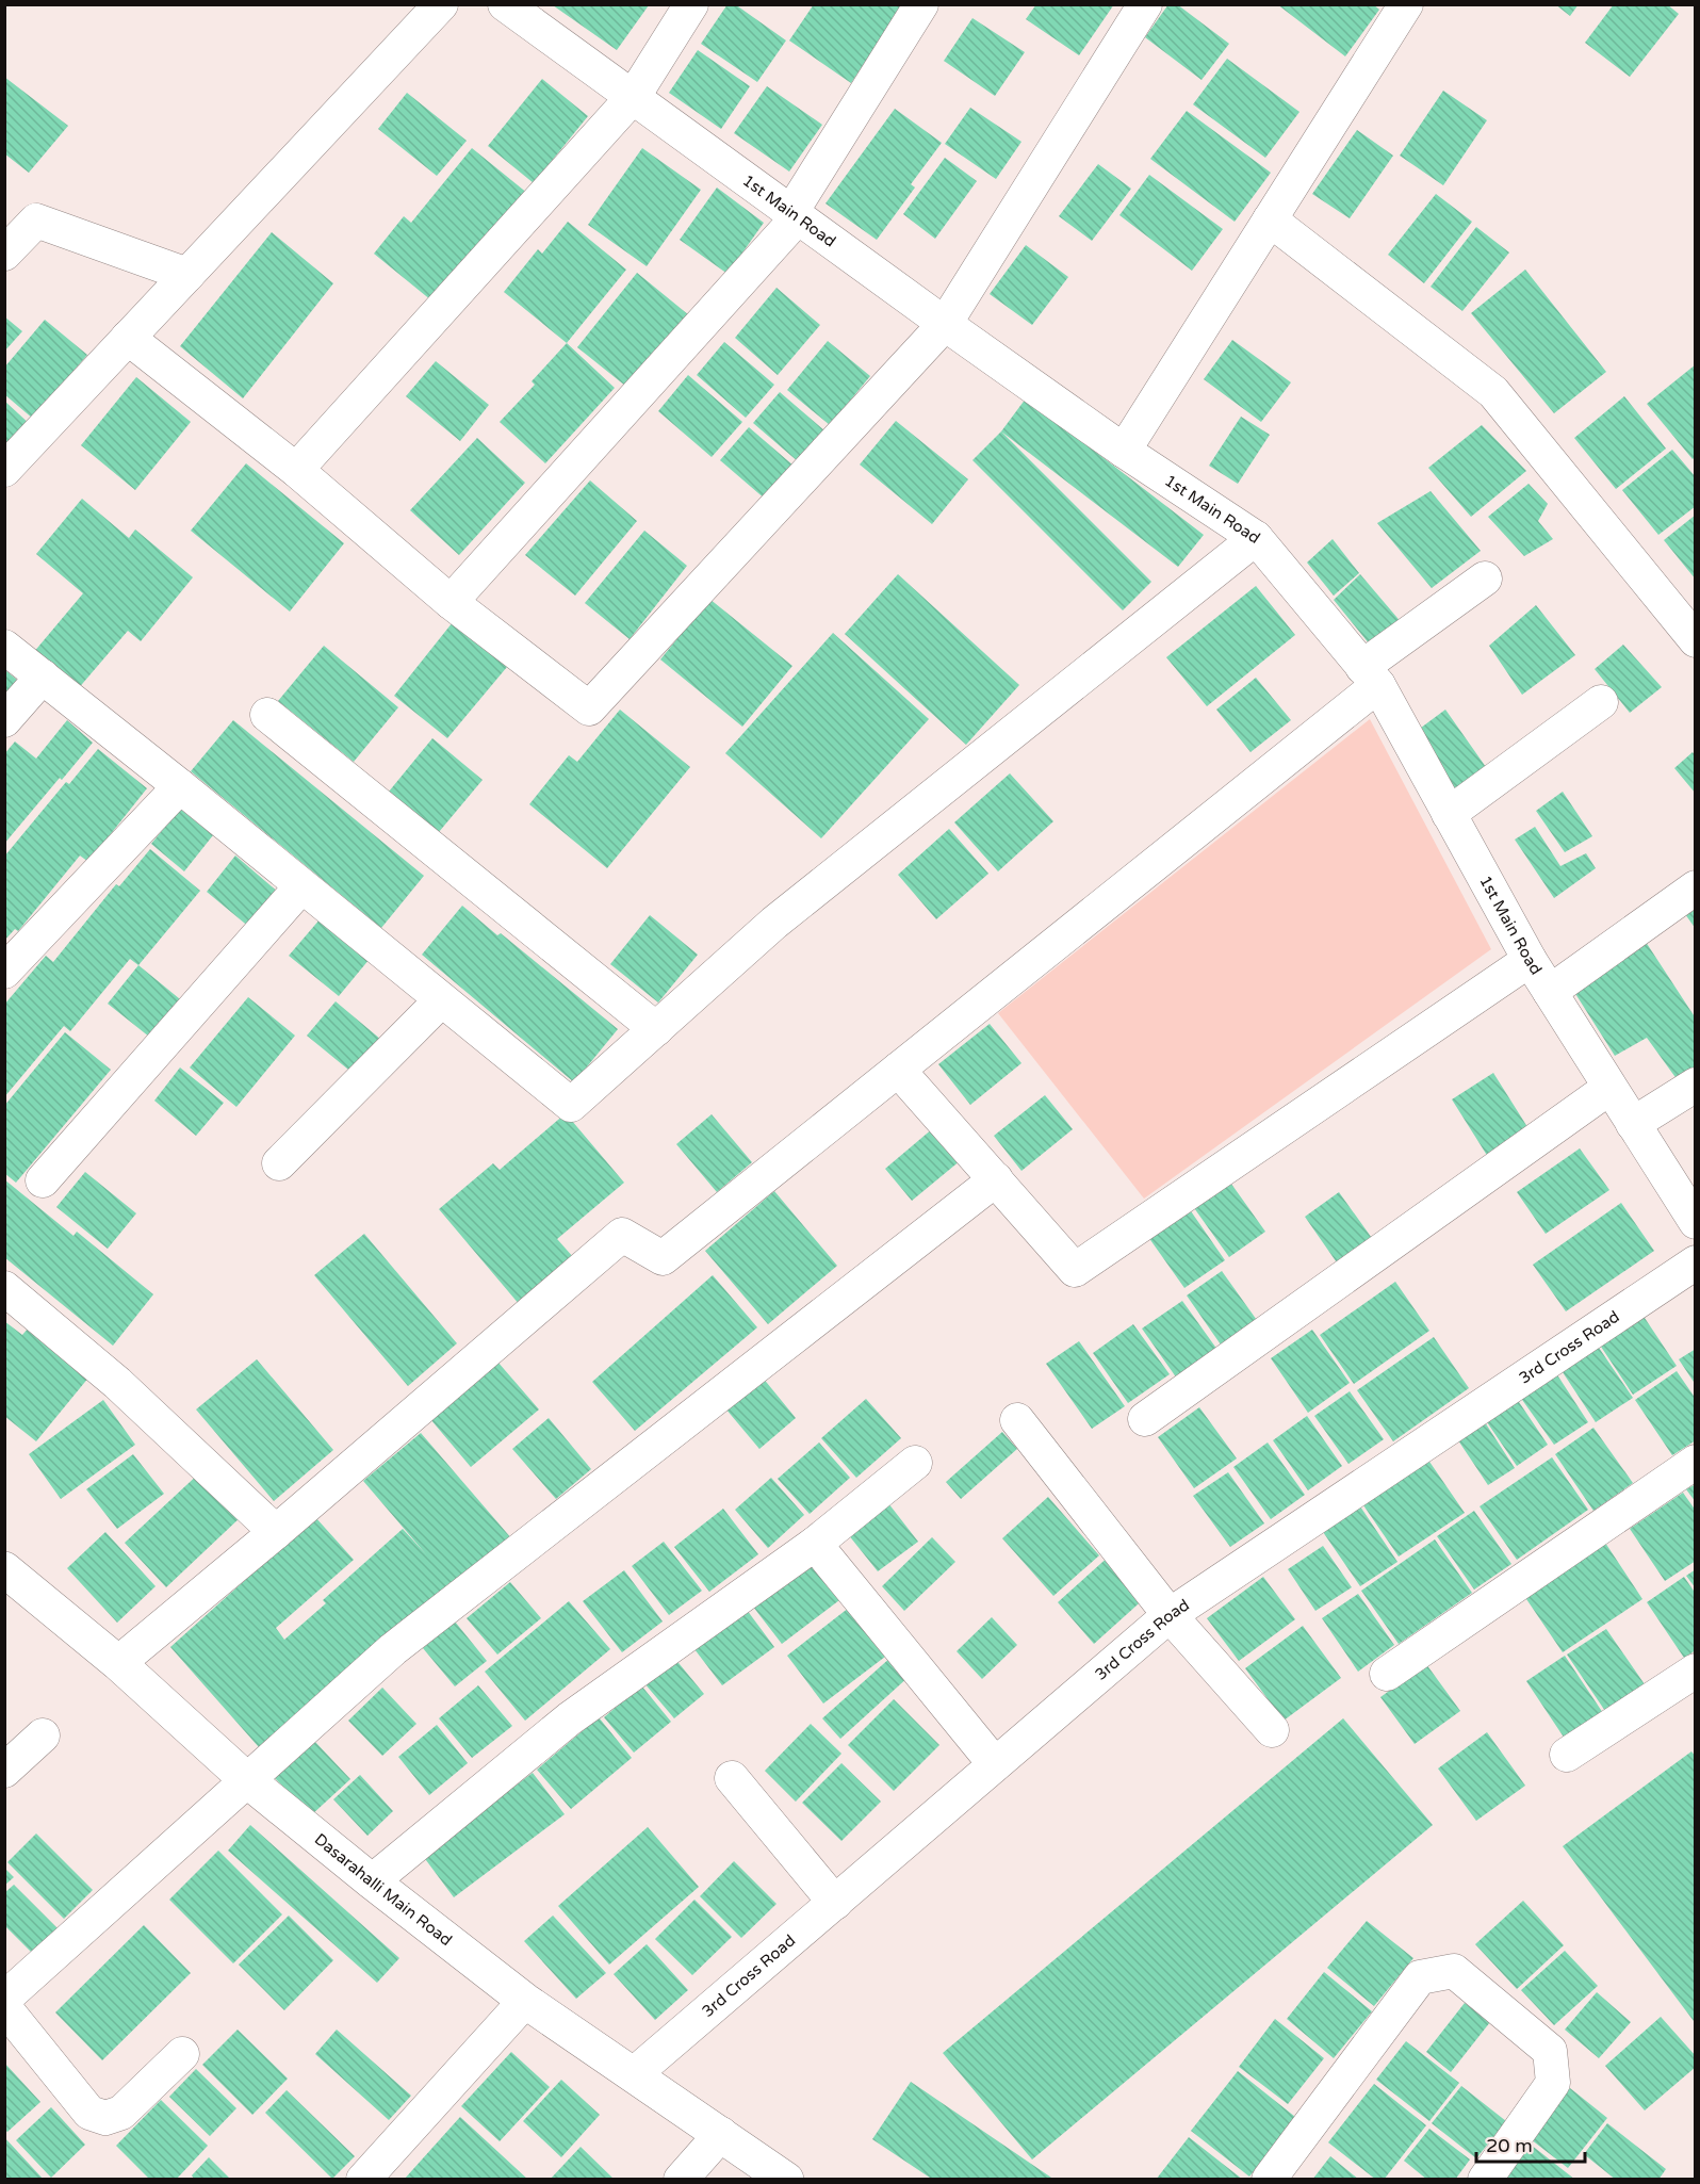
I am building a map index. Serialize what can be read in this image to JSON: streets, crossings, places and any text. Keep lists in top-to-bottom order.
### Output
{
  "streets": {
    "street": ["1st Main Road", "3rd Cross Road", "Dasarahalli Main Road"]
  },
  "crossings": [
    ["3rd Cross Road", "Dasarahalli Main Road"]
  ],
  "scale_bar": "20 m"
}
